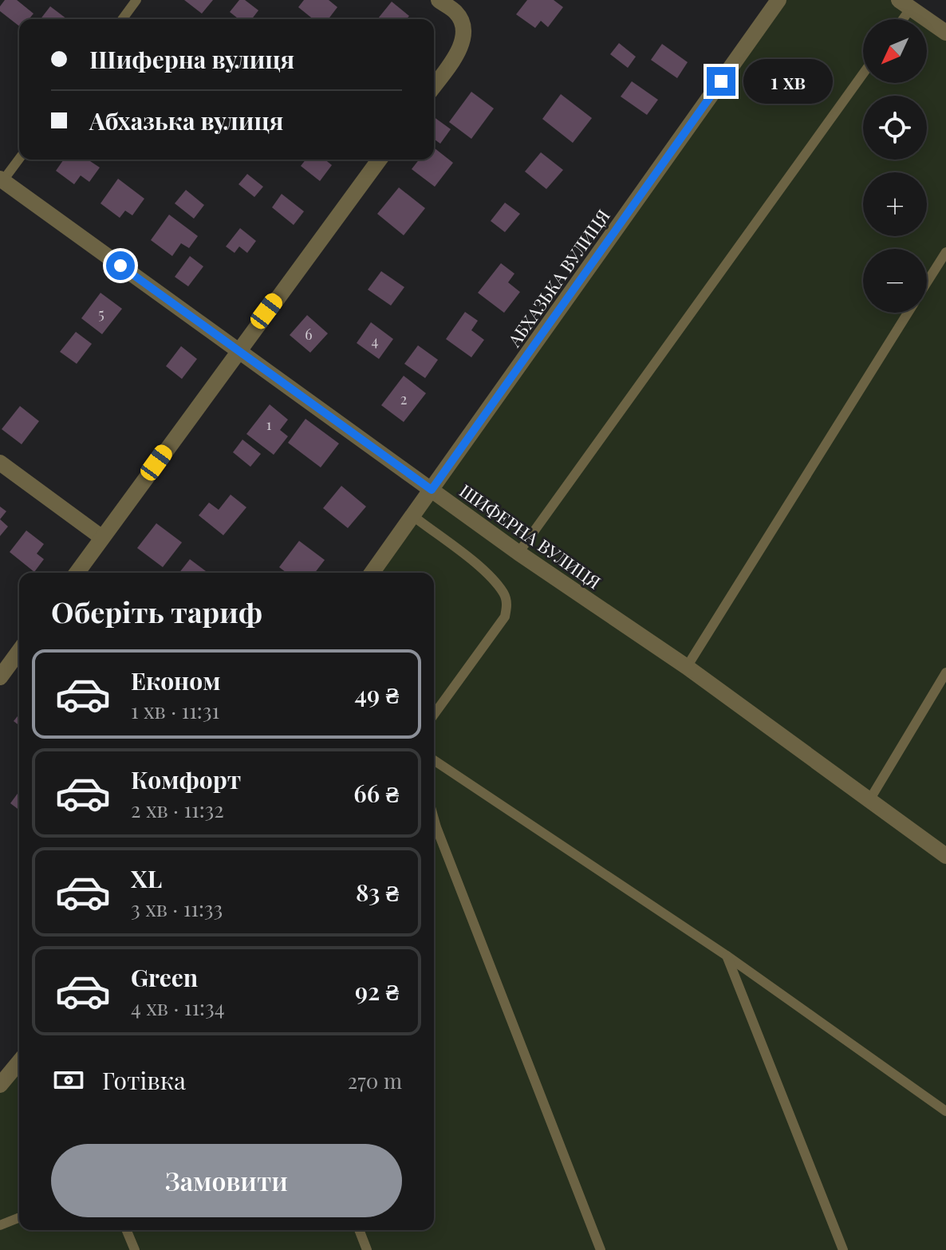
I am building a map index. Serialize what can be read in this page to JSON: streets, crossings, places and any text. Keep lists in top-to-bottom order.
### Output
{
  "streets": {
    "street": ["АБХАЗЬКА ВУЛИЦЯ", "ШИФЕРНА ВУЛИЦЯ"]
  },
  "crossings": [
    ["АБХАЗЬКА ВУЛИЦЯ", "ШИФЕРНА ВУЛИЦЯ"]
  ],
  "house_numbers": [
    "5",
    "6",
    "4",
    "2",
    "1"
  ],
  "north": "bottom left",
  "page": {
    "map_buttons": ["+", "−"],
    "banner": ["Шиферна вулиця", "Абхазька вулиця"],
    "bubble": "1 хв",
    "heading": "Оберіть тариф",
    "list": [
      {
        "name": "Економ",
        "note": "1 хв · 11:31",
        "value": "49 ₴"
      },
      {
        "name": "Комфорт",
        "note": "2 хв · 11:32",
        "value": "66 ₴"
      },
      {
        "name": "XL",
        "note": "3 хв · 11:33",
        "value": "83 ₴"
      },
      {
        "name": "Green",
        "note": "4 хв · 11:34",
        "value": "92 ₴"
      }
    ],
    "pay": ["Готівка", "270 m"],
    "buttons": "Замовити"
  }
}
